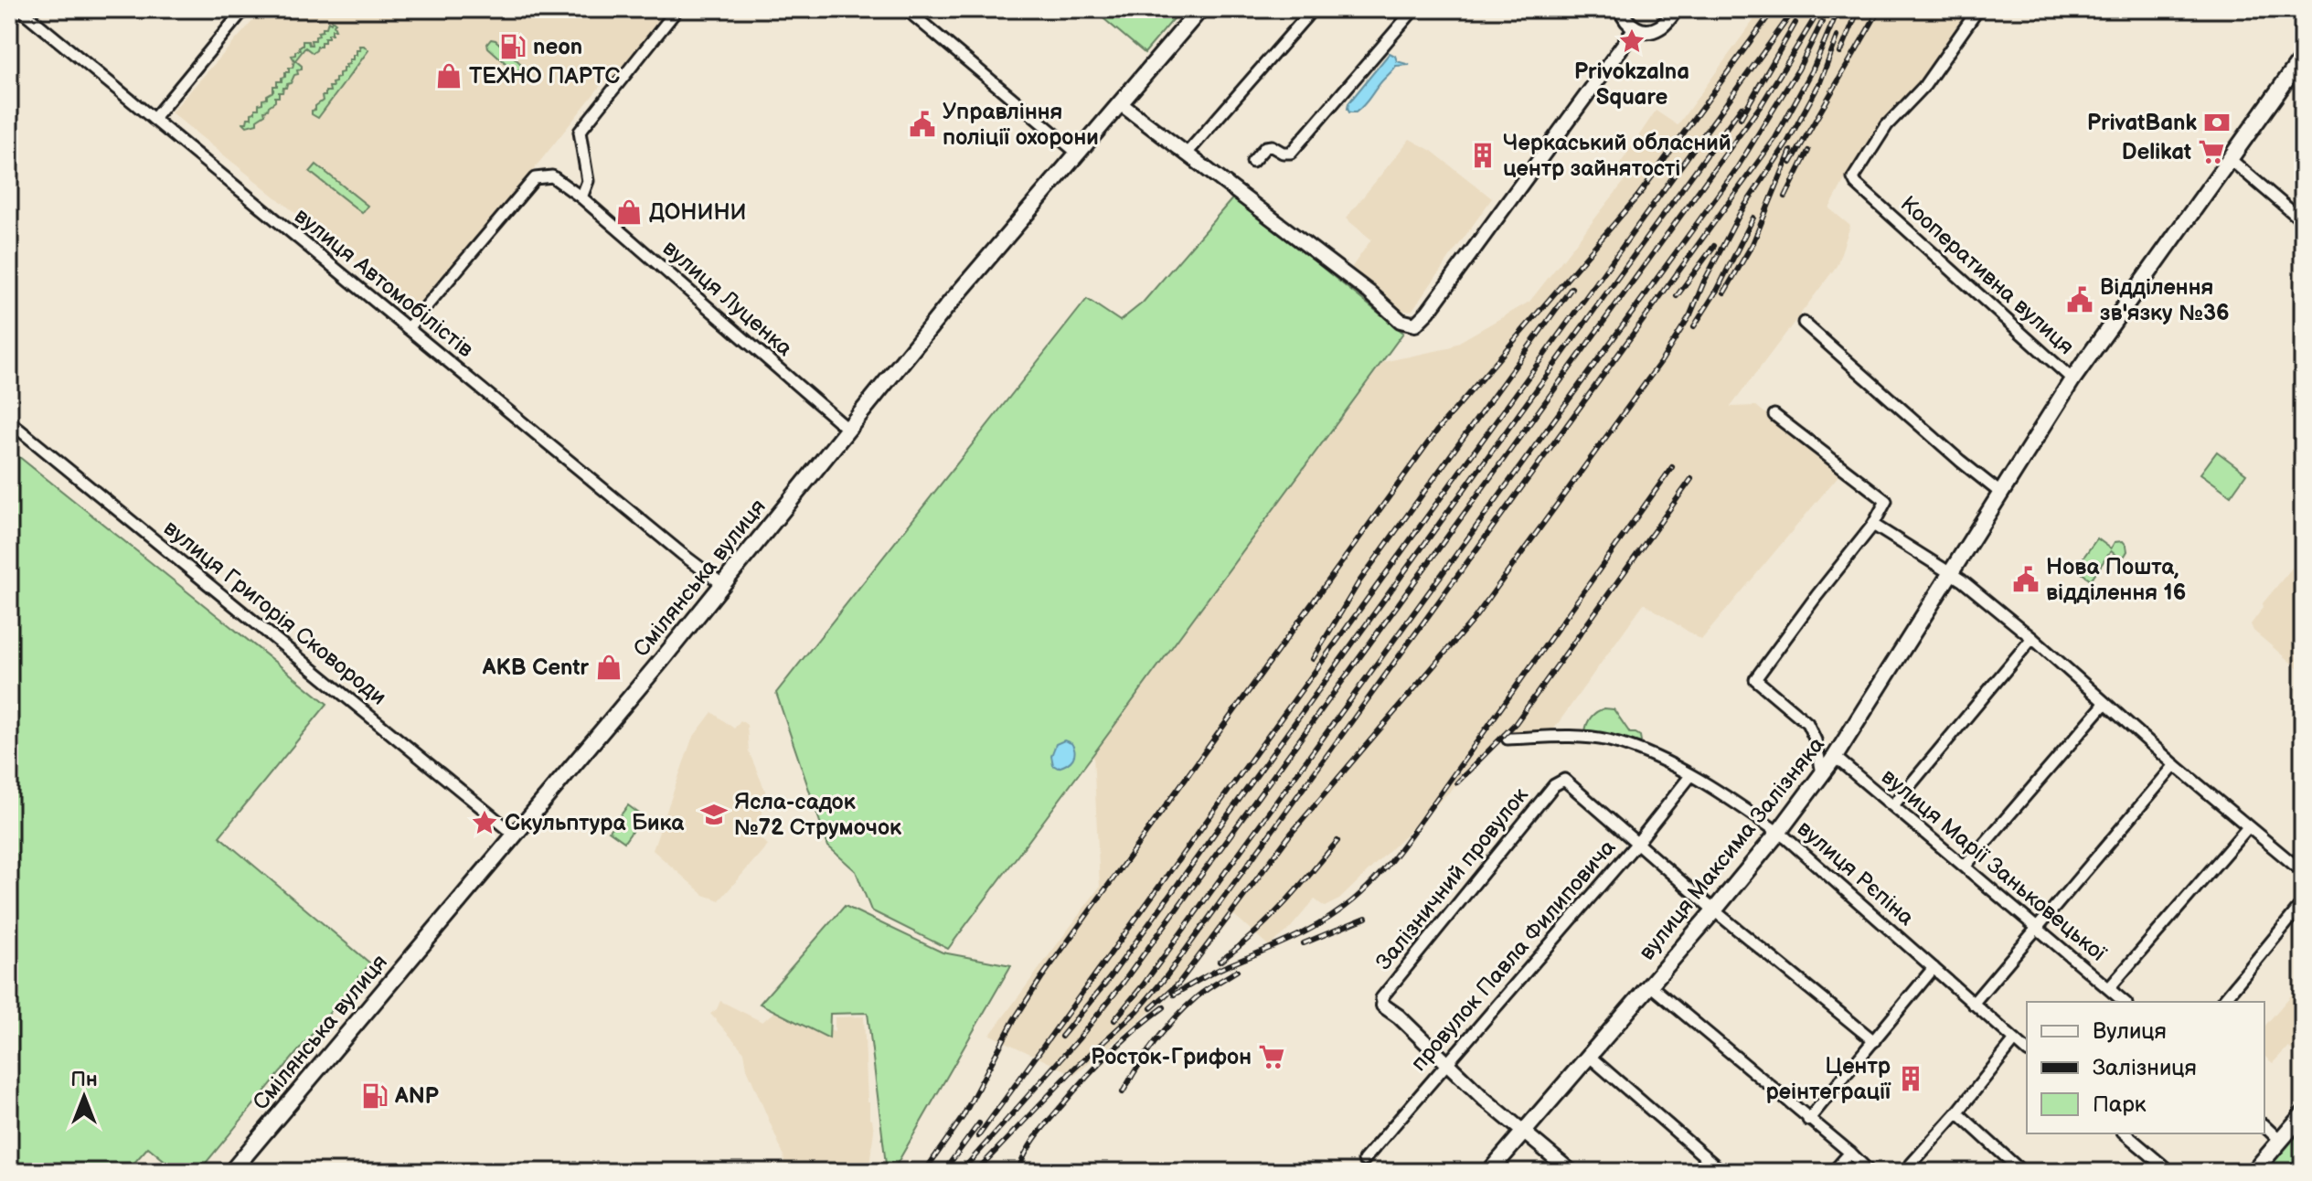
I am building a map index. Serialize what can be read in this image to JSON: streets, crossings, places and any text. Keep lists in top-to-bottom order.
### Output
{
  "streets": {
    "main road": ["Смілянська вулиця", "вулиця Максима Залізняка"],
    "street": [
      "Кооперативна вулиця",
      "вулиця Автомобілістів",
      "вулиця Луценка",
      "вулиця Григорія Сковороди",
      "вулиця Марії Заньковецької",
      "вулиця Рєпіна",
      "Залізничний провулок",
      "провулок Павла Филиповича"
    ]
  },
  "crossings": [
    ["Кооперативна вулиця", "вулиця Максима Залізняка"],
    ["вулиця Автомобілістів", "вулиця Луценка"],
    ["вулиця Автомобілістів", "Смілянська вулиця"],
    ["вулиця Луценка", "Смілянська вулиця"],
    ["Смілянська вулиця", "вулиця Григорія Сковороди"],
    ["вулиця Максима Залізняка", "вулиця Марії Заньковецької"],
    ["вулиця Максима Залізняка", "вулиця Рєпіна"],
    ["вулиця Рєпіна", "провулок Павла Филиповича"],
    ["Залізничний провулок", "провулок Павла Филиповича"]
  ],
  "places": {
    "place": ["Privokzalna Square", "Cкульптура Бика"],
    "fuel station": ["neon", "ANP"],
    "shop": ["ТЕХНО ПАРТС", "ДОНИНИ", "AKB Centr"],
    "bank": ["PrivatBank"],
    "public building": ["Управління поліції охорони", "Відділення зв'язку №36", "Нова Пошта, відділення 16"],
    "supermarket": ["Delikat", "Росток-Грифон"],
    "building": ["Черкаський обласний центр зайнятості", "Центр реінтеграції"],
    "school or university": ["Ясла-садок №72 Струмочок"]
  },
  "legend": ["Вулиця", "Залізниця", "Парк"],
  "north": "top"
}
